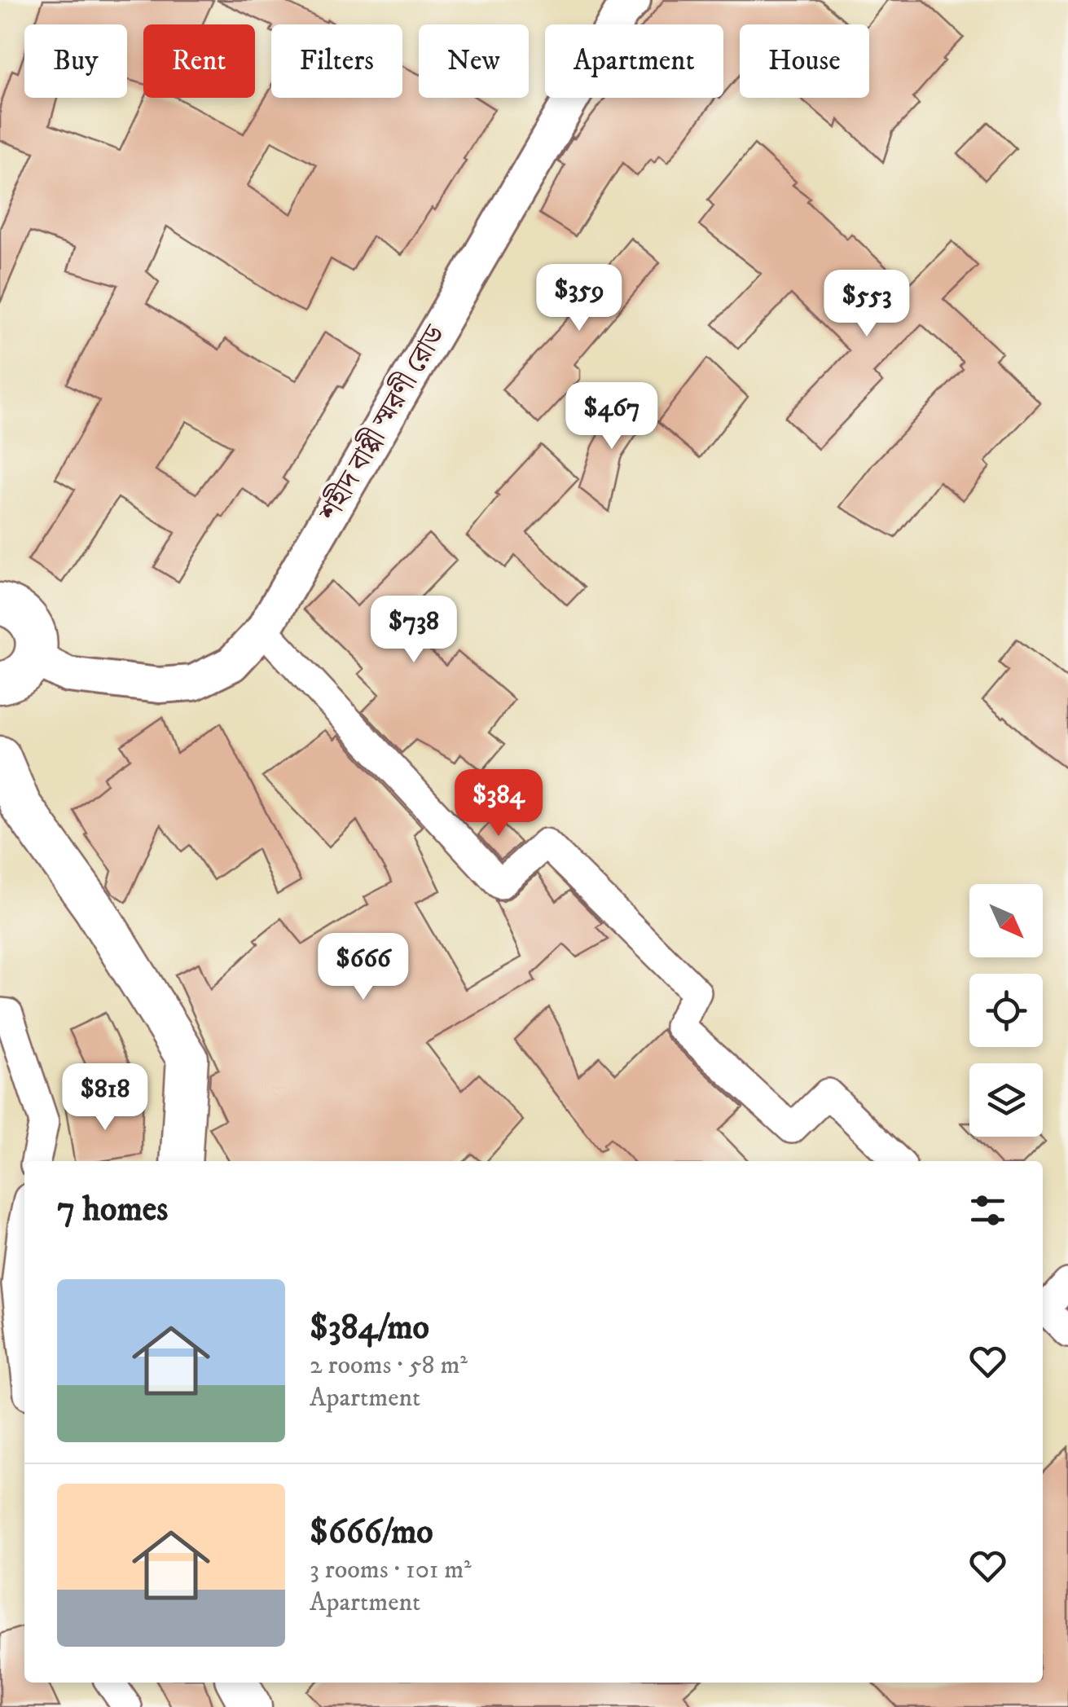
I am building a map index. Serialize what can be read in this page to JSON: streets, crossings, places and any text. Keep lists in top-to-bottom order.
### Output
{
  "streets": {
    "street": ["শহীদ বাপ্পী স্মরণী রোড"]
  },
  "north": "bottom right",
  "page": {
    "chip": [
      "Buy",
      "Rent",
      "Filters",
      "New",
      "Apartment",
      "House"
    ],
    "price": [
      "$359",
      "$553",
      "$467",
      "$738",
      "$384",
      "$666",
      "$818"
    ],
    "heading": "7 homes",
    "list": [
      {
        "name": "$384/mo",
        "note": "2 rooms · 58 m² · Apartment"
      },
      {
        "name": "$666/mo",
        "note": "3 rooms · 101 m² · Apartment"
      }
    ]
  }
}
